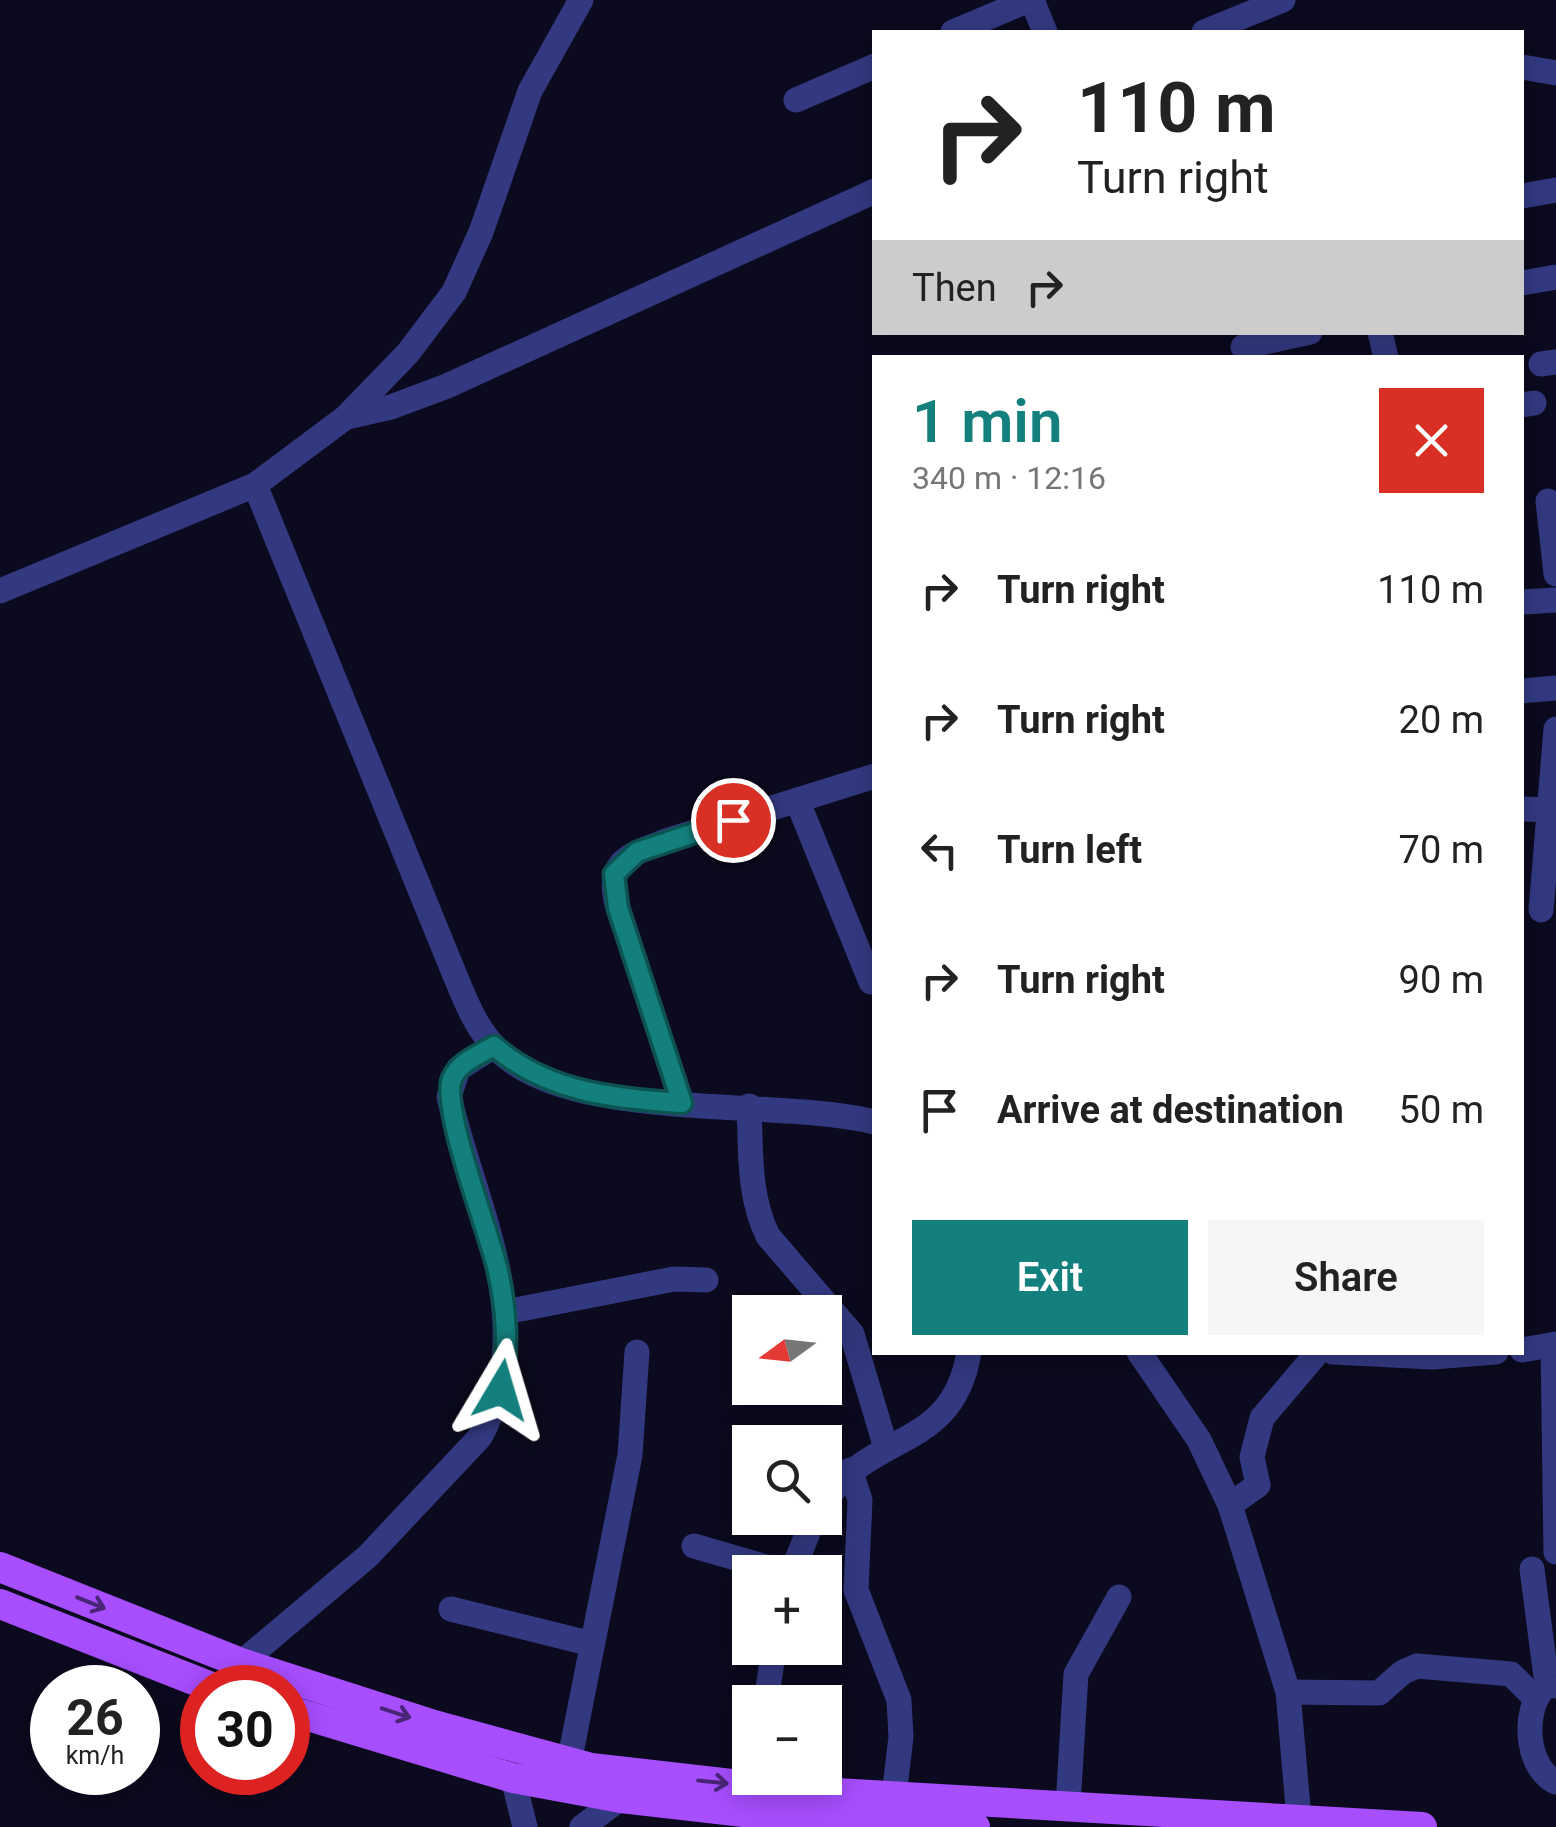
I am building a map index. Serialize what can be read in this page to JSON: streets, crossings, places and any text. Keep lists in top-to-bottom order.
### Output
{
  "north": "left",
  "page": {
    "turn": ["110 m", "Turn right"],
    "then": "Then",
    "heading": ["1 min", "340 m · 12:16"],
    "list": [
      {
        "name": "Turn right",
        "value": "110 m"
      },
      {
        "name": "Turn right",
        "value": "20 m"
      },
      {
        "name": "Turn left",
        "value": "70 m"
      },
      {
        "name": "Turn right",
        "value": "90 m"
      },
      {
        "name": "Arrive at destination",
        "value": "50 m"
      }
    ],
    "buttons": ["Exit", "Share"],
    "map_buttons": ["+", "−"],
    "speed": "26 km/h",
    "limit": "30"
  }
}
